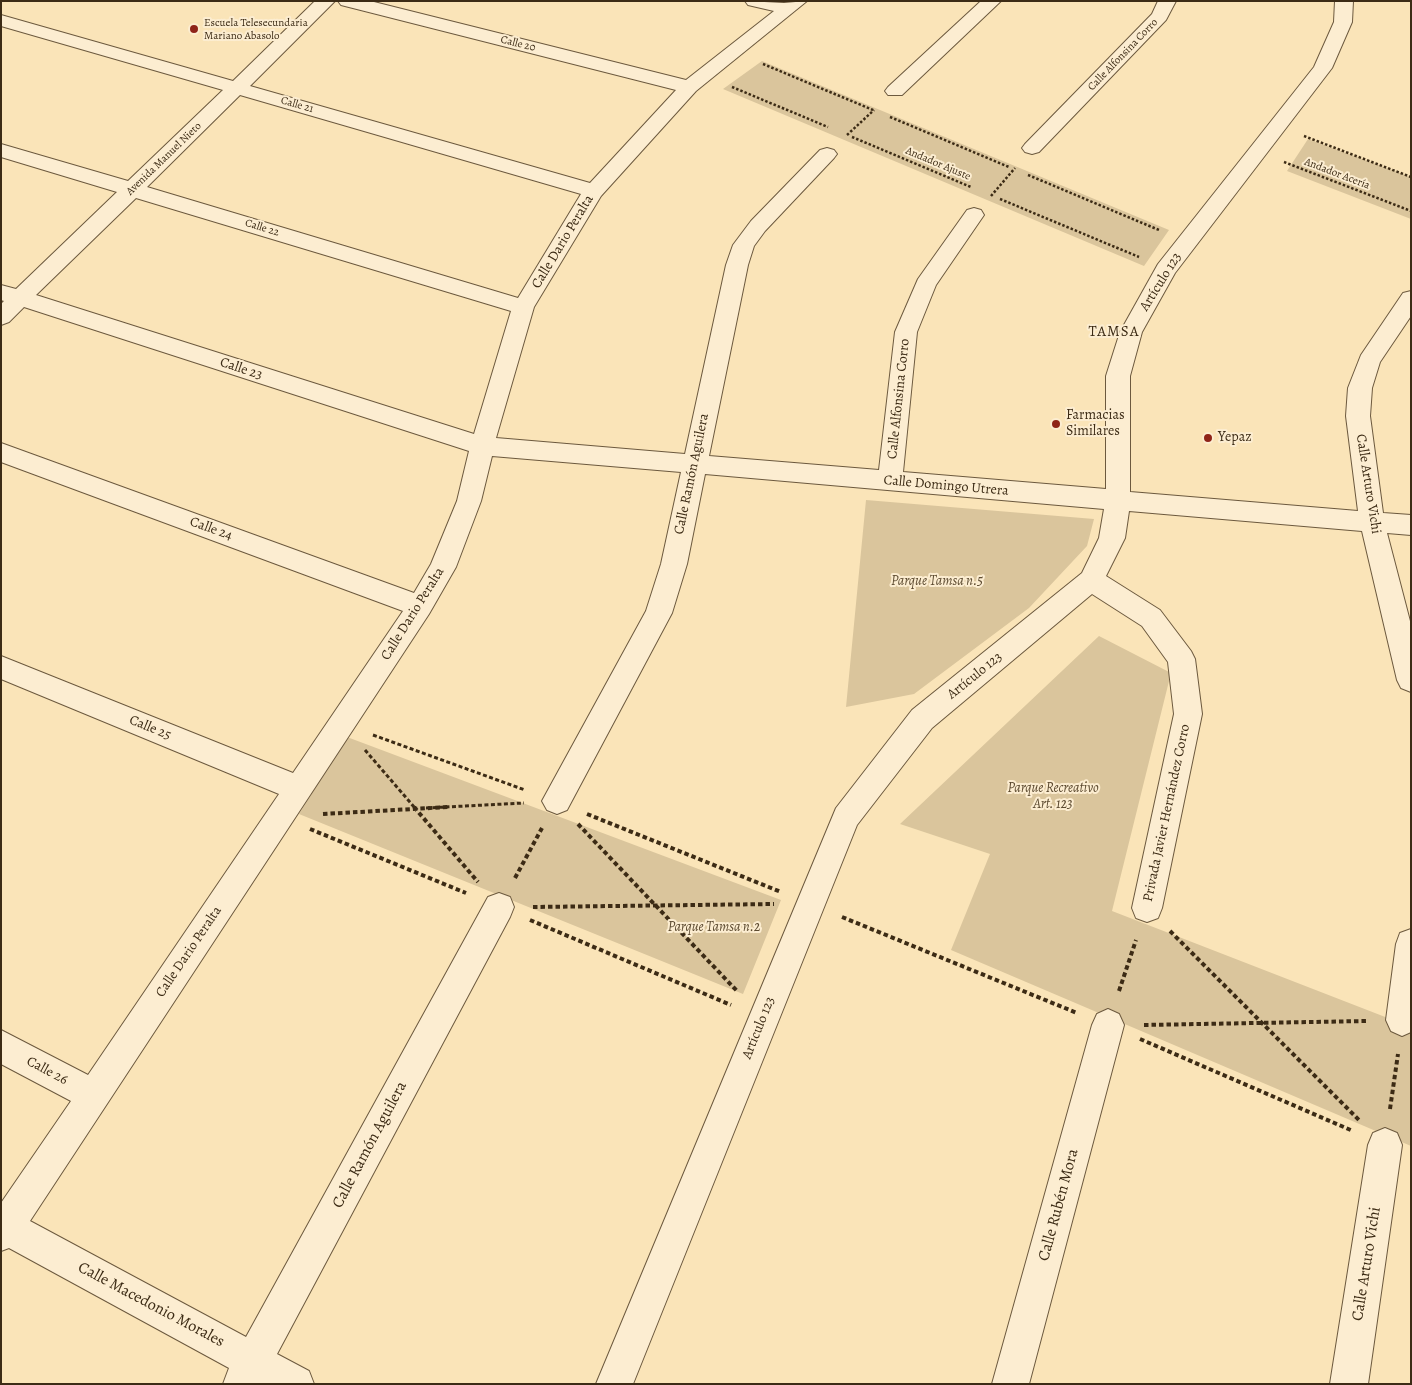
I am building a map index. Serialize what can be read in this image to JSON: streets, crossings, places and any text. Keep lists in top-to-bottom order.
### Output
{
  "streets": {
    "street": [
      "Calle 20",
      "Calle Alfonsina Corro",
      "Calle 21",
      "Avenida Manuel Nieto",
      "Calle 22",
      "Calle Dario Peralta",
      "Artículo 123",
      "Calle 23",
      "Calle Ramón Aguilera",
      "Calle Arturo Vichi",
      "Calle Domingo Utrera",
      "Calle 24",
      "Calle 25",
      "Privada Javier Hernández Corro",
      "Calle 26",
      "Calle Rubén Mora",
      "Calle Macedonio Morales"
    ],
    "path": ["Andador Ajuste", "Andador Acería"]
  },
  "crossings": [
    ["Calle 20", "Calle Dario Peralta"],
    ["Calle Alfonsina Corro", "Calle Domingo Utrera"],
    ["Calle 21", "Avenida Manuel Nieto"],
    ["Calle 21", "Calle Dario Peralta"],
    ["Avenida Manuel Nieto", "Calle 22"],
    ["Avenida Manuel Nieto", "Calle 23"],
    ["Andador Ajuste", "Calle Dario Peralta"],
    ["Andador Ajuste", "Artículo 123"],
    ["Andador Acería", "Artículo 123"],
    ["Calle 22", "Calle Dario Peralta"],
    ["Calle Dario Peralta", "Calle 23"],
    ["Calle Dario Peralta", "Calle Domingo Utrera"],
    ["Calle Dario Peralta", "Calle 24"],
    ["Calle Dario Peralta", "Calle 25"],
    ["Calle Dario Peralta", "Calle 26"],
    ["Calle Dario Peralta", "Calle Macedonio Morales"],
    ["Artículo 123", "Calle Domingo Utrera"],
    ["Artículo 123", "Privada Javier Hernández Corro"],
    ["Calle 23", "Calle Domingo Utrera"],
    ["Calle Ramón Aguilera", "Calle Domingo Utrera"],
    ["Calle Ramón Aguilera", "Calle Macedonio Morales"],
    ["Calle Arturo Vichi", "Calle Domingo Utrera"]
  ],
  "districts": ["TAMSA"],
  "parks": ["Parque Tamsa n.5", "Parque Recreativo Art. 123", "Parque Tamsa n.2"],
  "places": ["Escuela Telesecundaria Mariano Abasolo", "Farmacias Similares", "Yepaz"]
}
